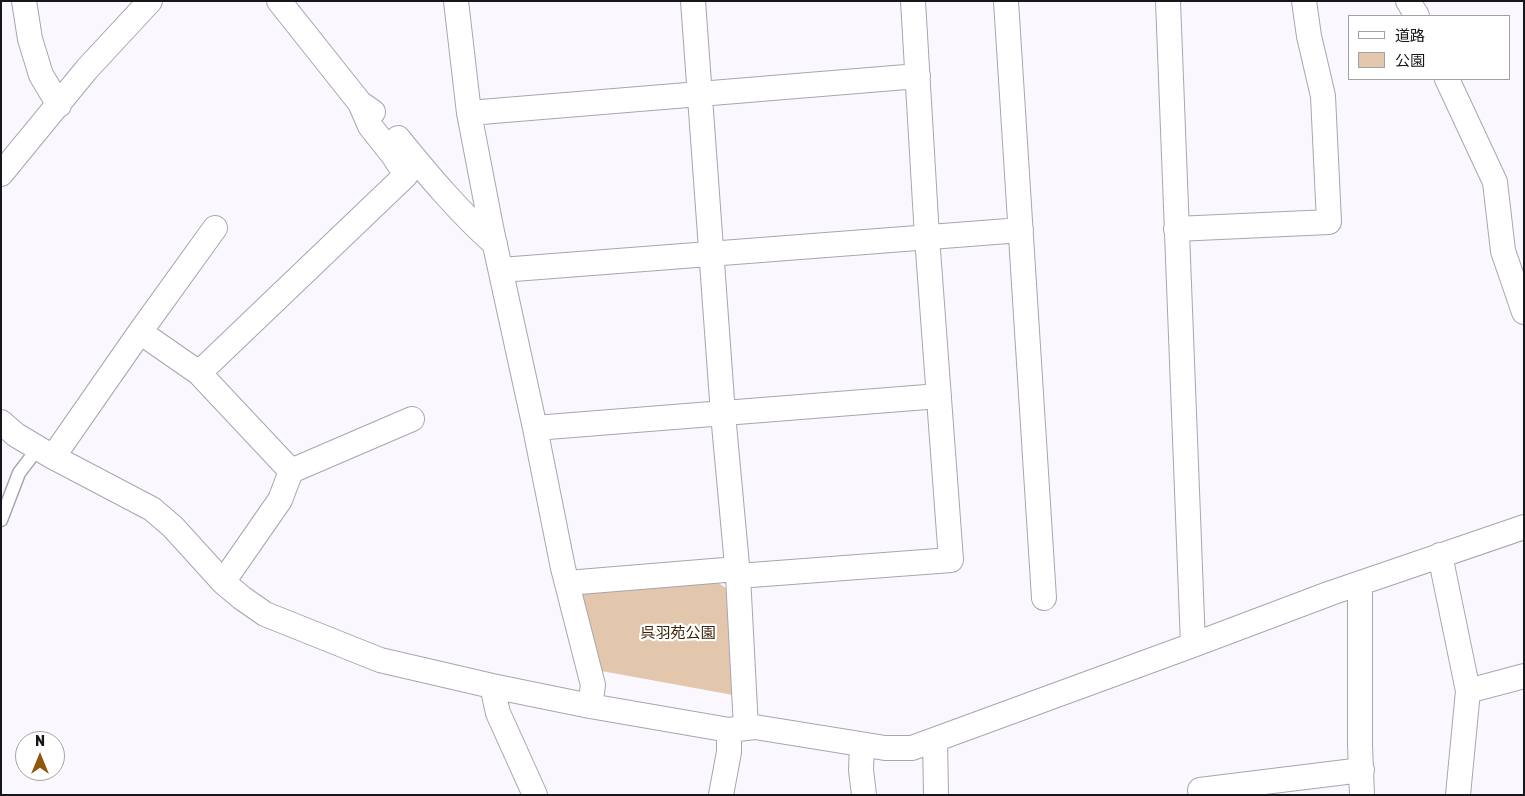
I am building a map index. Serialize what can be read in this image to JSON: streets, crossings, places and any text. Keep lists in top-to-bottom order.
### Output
{
  "parks": ["呉羽苑公園"],
  "legend": ["道路", "公園"],
  "north": "top"
}
